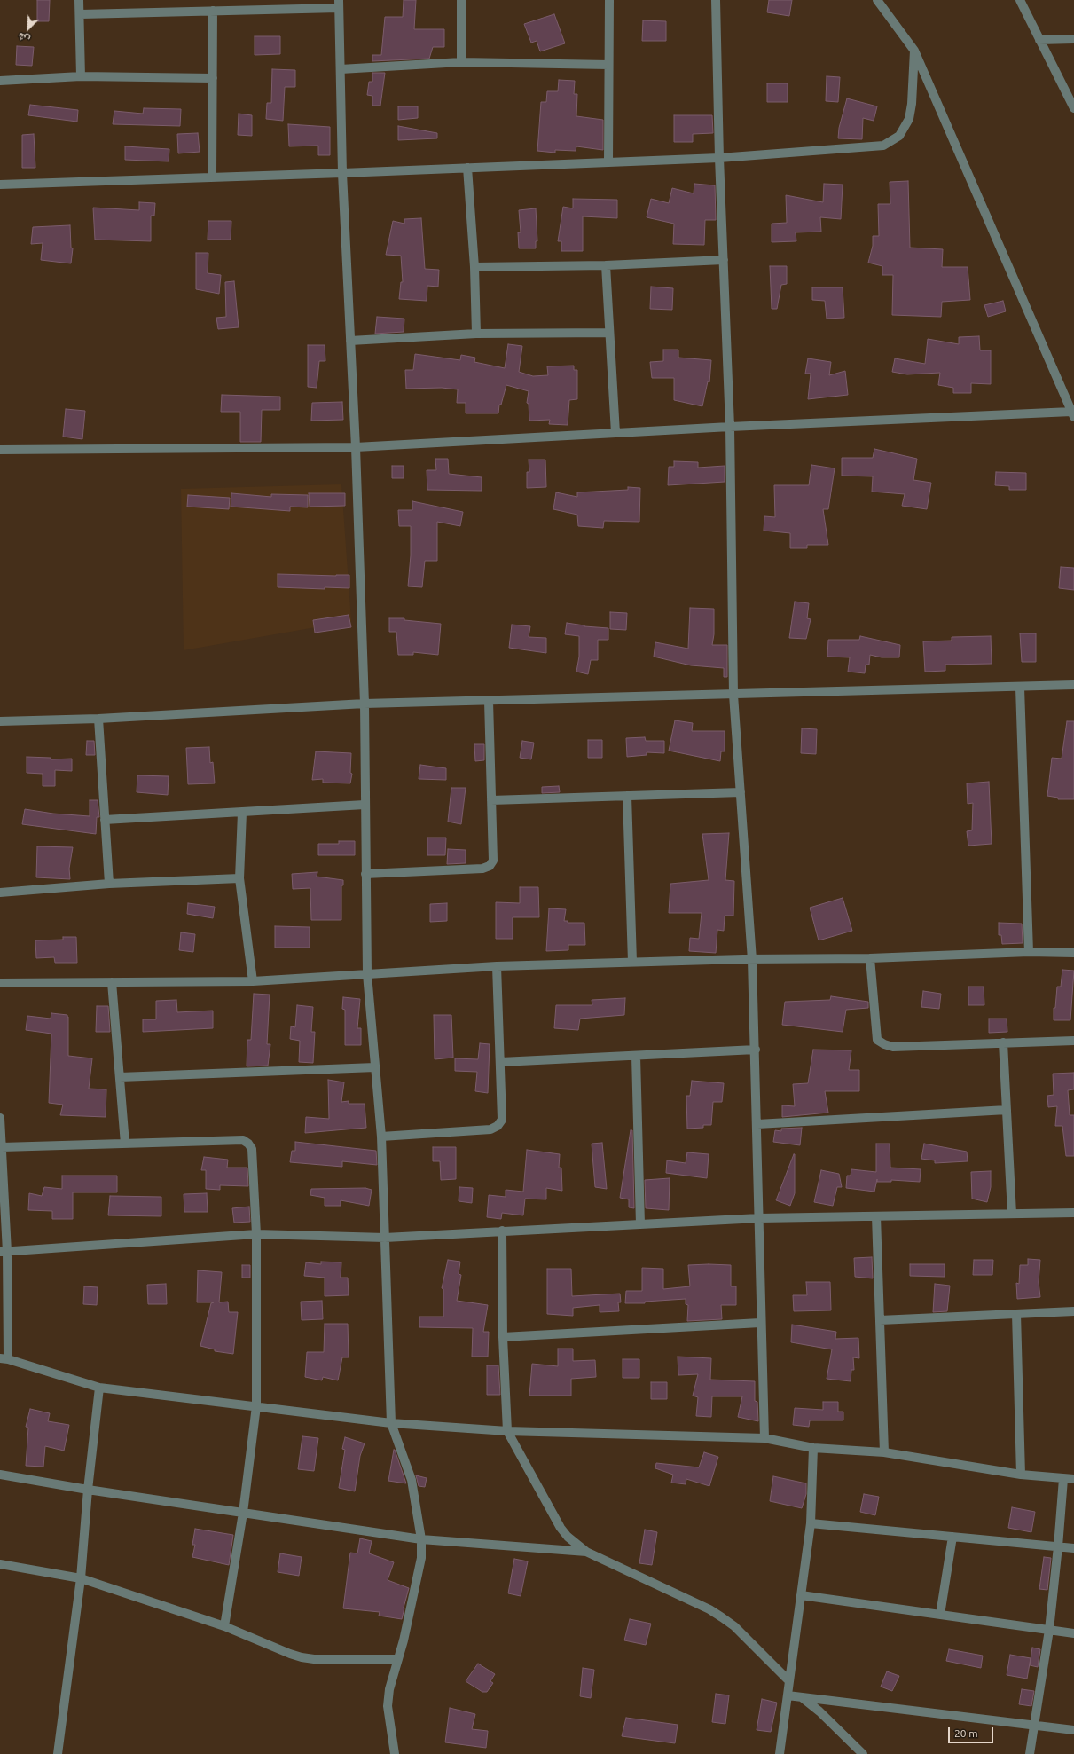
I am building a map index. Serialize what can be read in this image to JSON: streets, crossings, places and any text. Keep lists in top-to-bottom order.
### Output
{
  "scale_bar": "20 m",
  "north": "bottom left"
}
